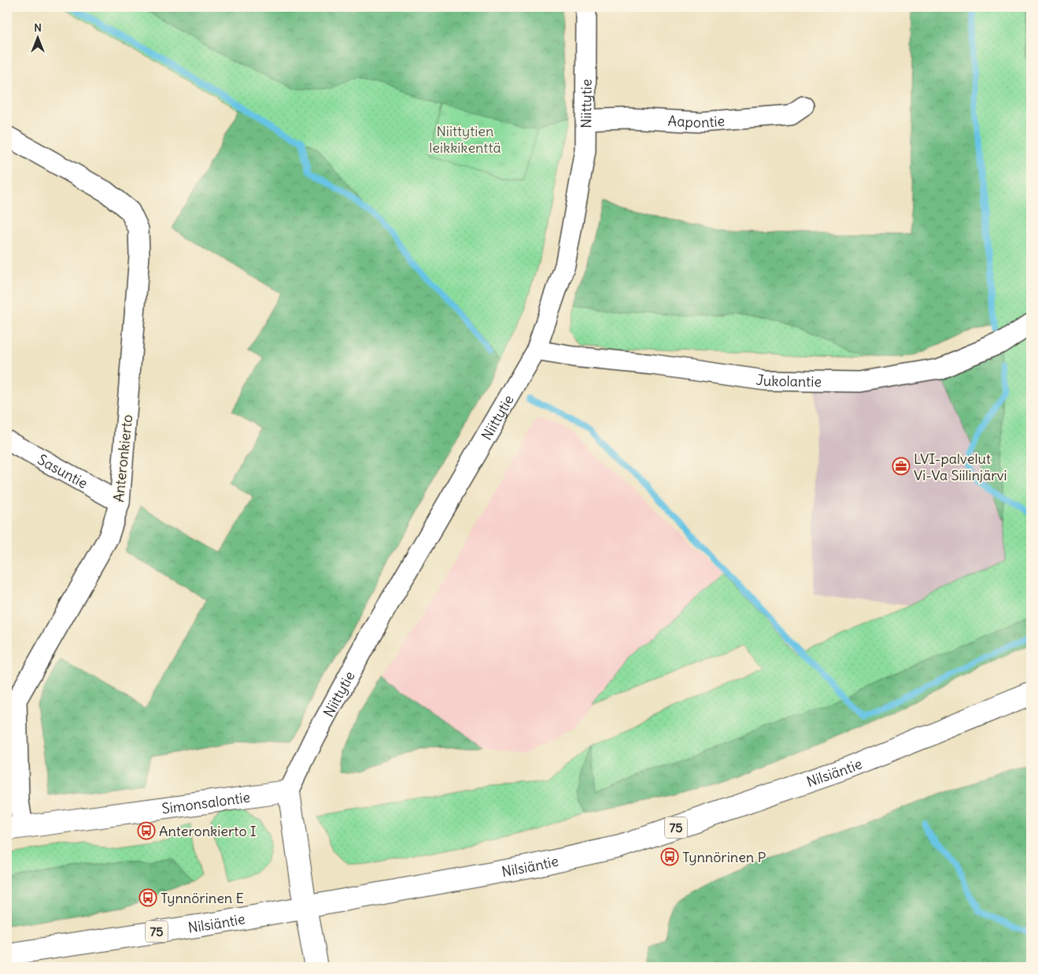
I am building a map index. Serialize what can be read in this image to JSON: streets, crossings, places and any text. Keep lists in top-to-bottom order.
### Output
{
  "streets": {
    "main road": ["Nilsiäntie", "Simonsalontie", "75"],
    "street": [
      "Niittytie",
      "Aapontie",
      "Jukolantie",
      "Anteronkierto",
      "Sasuntie"
    ]
  },
  "crossings": [
    ["Niittytie", "Aapontie"],
    ["Niittytie", "Jukolantie"],
    ["Niittytie", "Simonsalontie"],
    ["Anteronkierto", "Sasuntie"],
    ["Anteronkierto", "Simonsalontie"]
  ],
  "parks": ["Niittytien leikkikenttä"],
  "places": {
    "office": ["LVI-palvelut Vi-Va Siilinjärvi"],
    "bus stop": ["Anteronkierto I", "Tynnörinen P", "Tynnörinen E"]
  },
  "north": "top"
}
